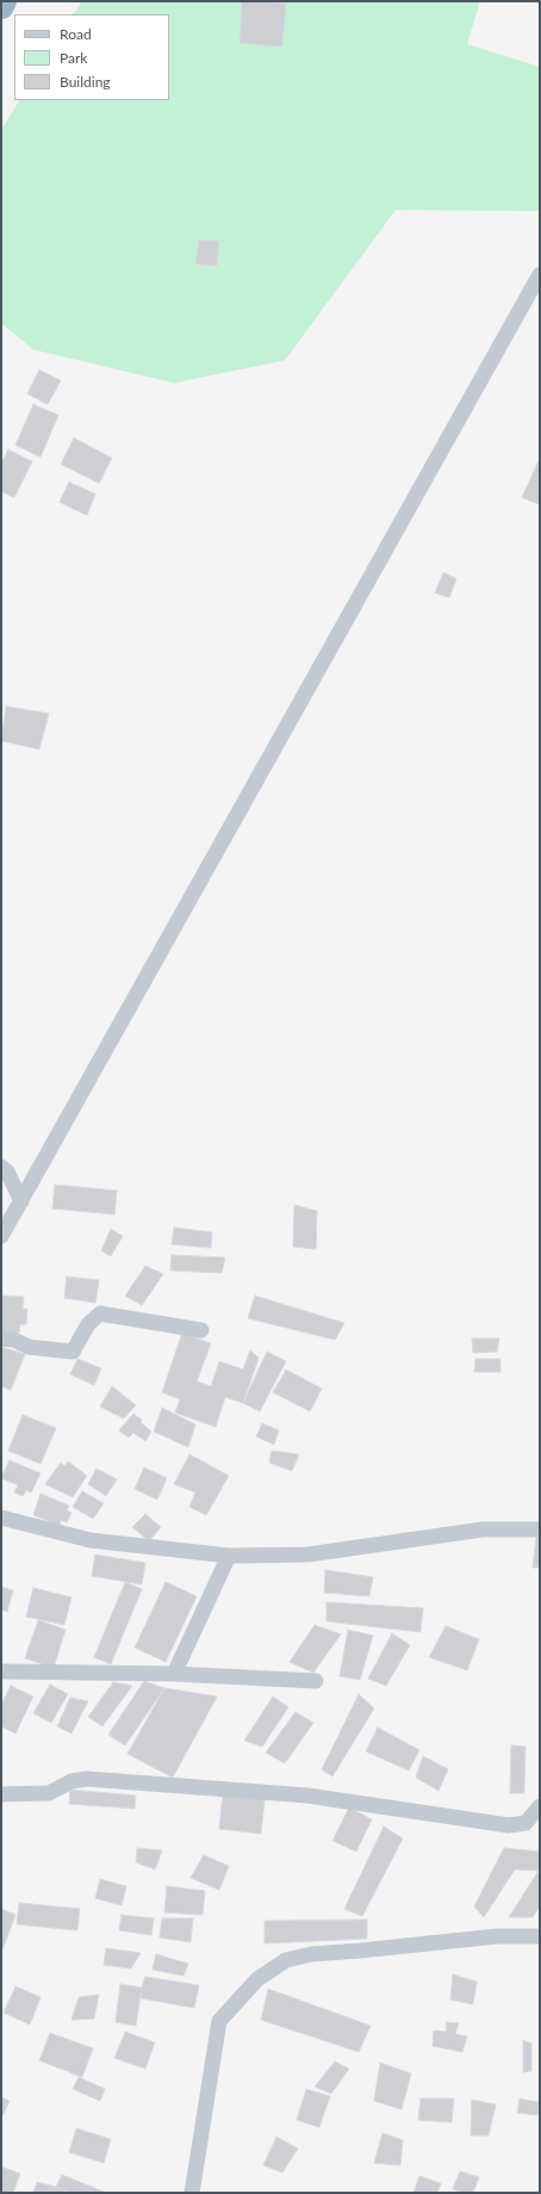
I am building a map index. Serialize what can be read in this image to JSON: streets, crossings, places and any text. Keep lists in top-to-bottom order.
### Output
{
  "legend": ["Road", "Park", "Building"]
}
